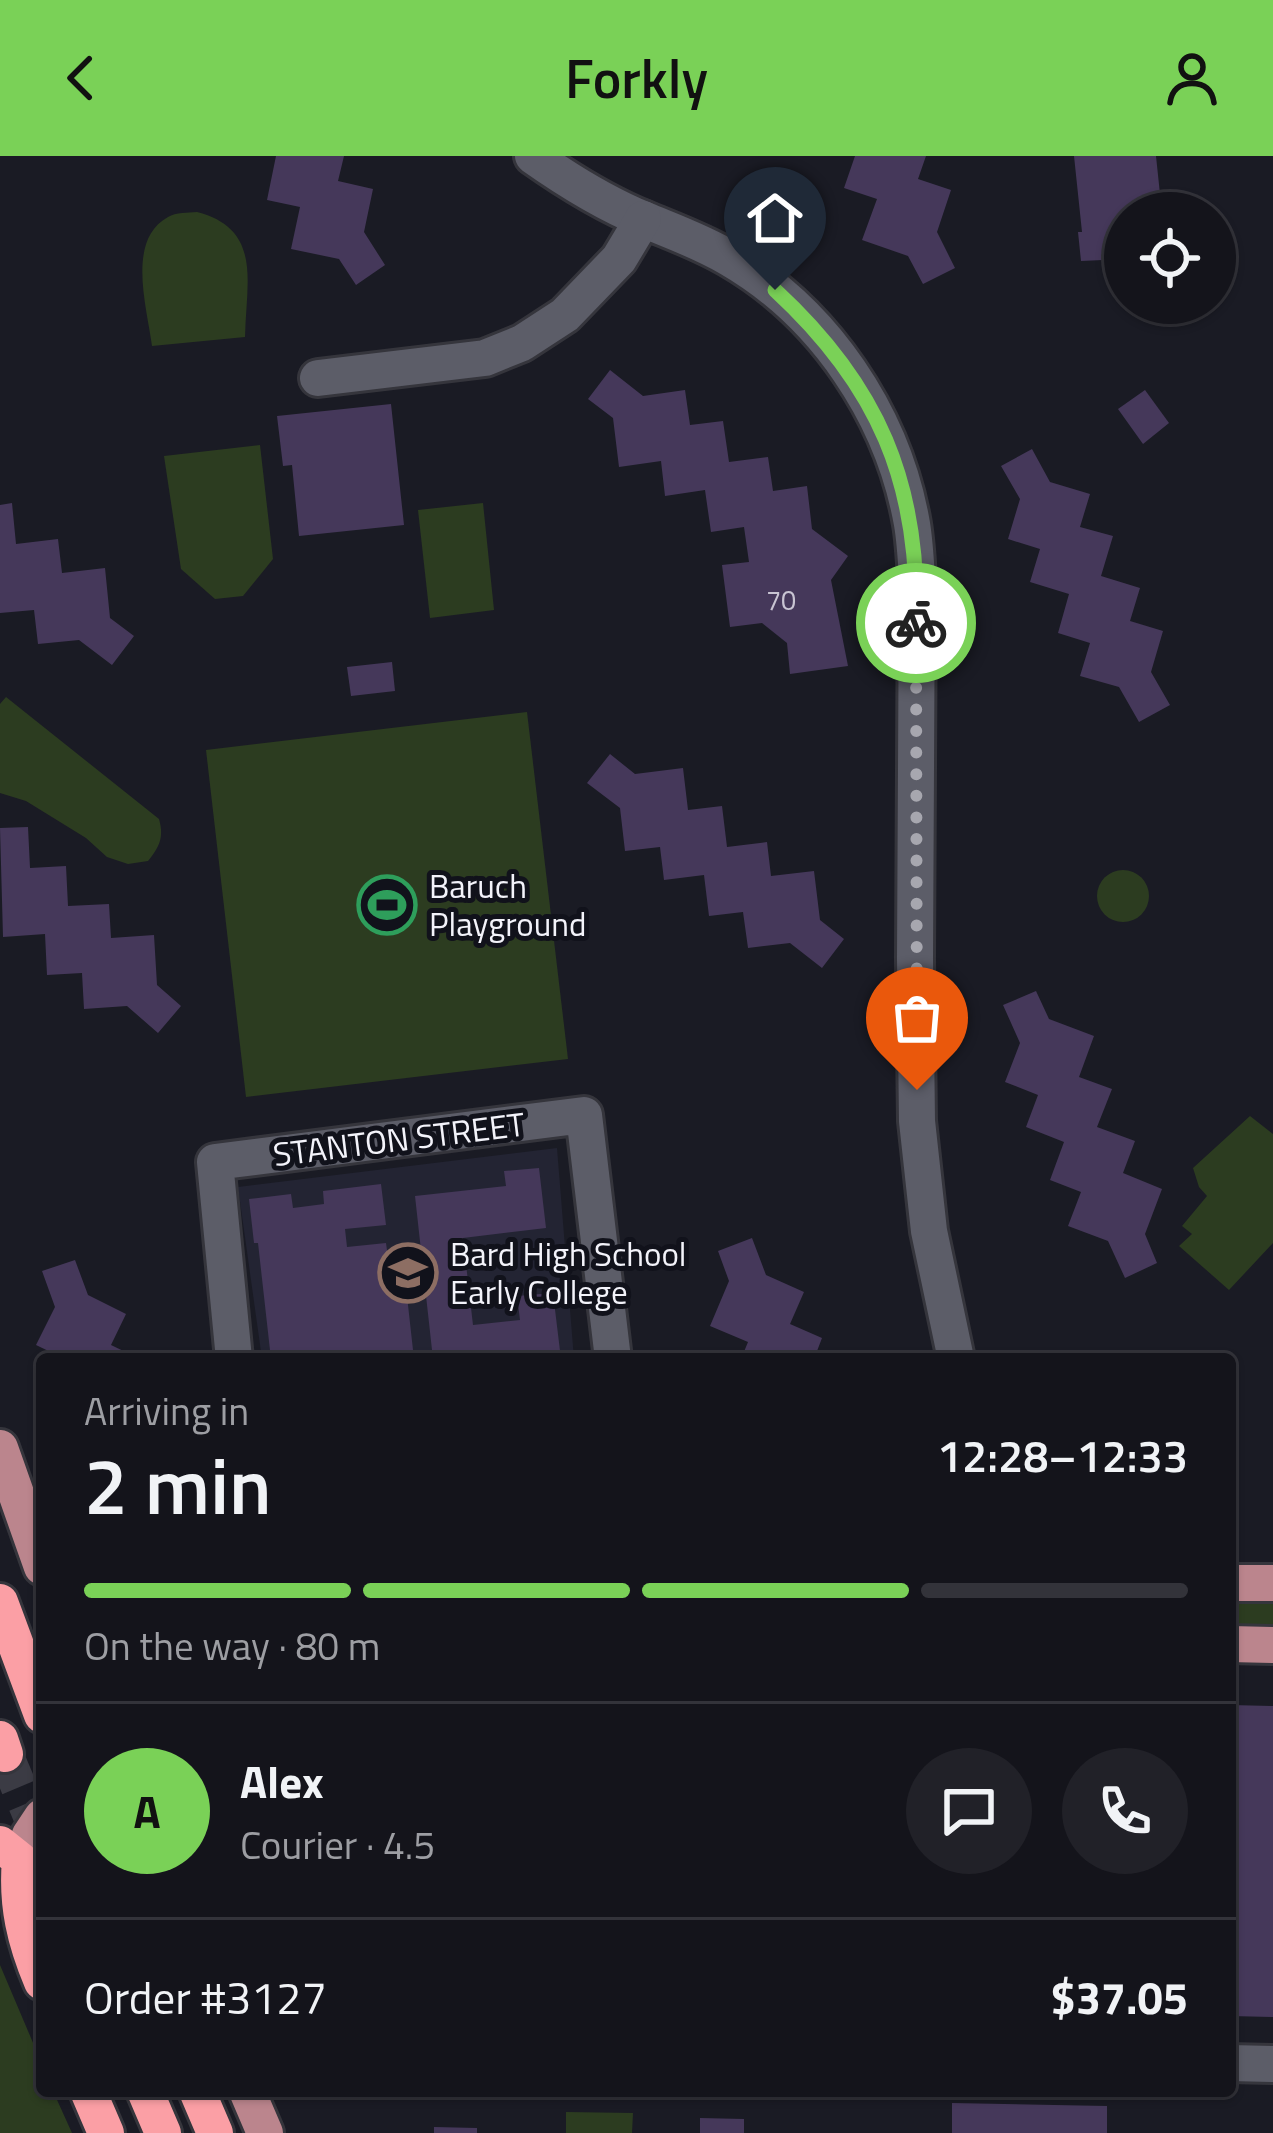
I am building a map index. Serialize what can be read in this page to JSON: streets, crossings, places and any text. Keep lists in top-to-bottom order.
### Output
{
  "streets": {
    "street": ["STANTON STREET"]
  },
  "places": {
    "sports": ["Baruch Playground"],
    "school or university": ["Bard High School Early College"]
  },
  "house_numbers": ["70"],
  "page": {
    "header": "Forkly",
    "heading": ["2 min", "Arriving in", "12:28–12:33"],
    "panel": [
      "Alex",
      "Courier · 4.5",
      "Order #3127",
      "$37.05"
    ],
    "bar": "On the way · 80 m",
    "round": "A"
  }
}
